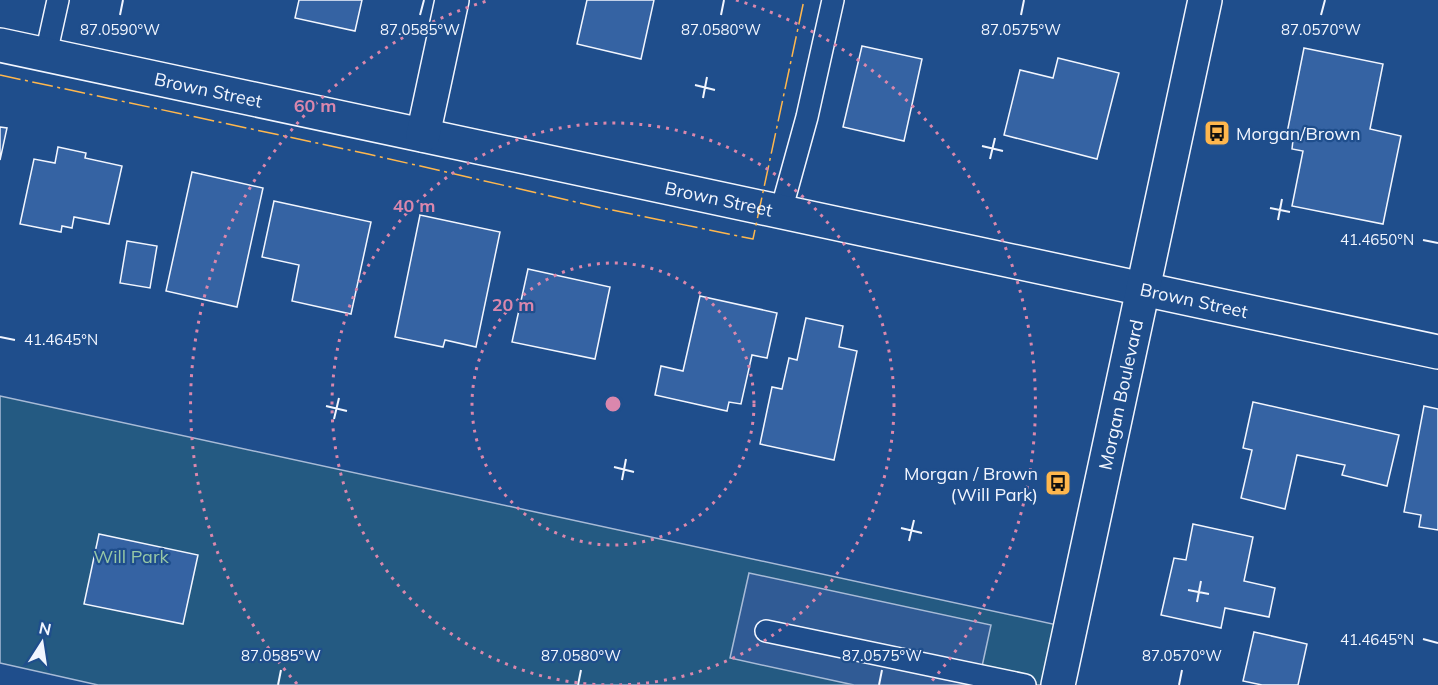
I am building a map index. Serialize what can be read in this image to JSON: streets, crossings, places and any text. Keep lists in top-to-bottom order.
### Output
{
  "streets": {
    "street": ["Brown Street", "Morgan Boulevard"]
  },
  "crossings": [
    ["Brown Street", "Morgan Boulevard"]
  ],
  "parks": ["Will Park"],
  "places": {
    "bus stop": ["Morgan/Brown", "Morgan / Brown (Will Park)"]
  },
  "north": "top",
  "coordinates": [
    "87.0590°W",
    "87.0585°W",
    "87.0580°W",
    "87.0575°W",
    "87.0570°W",
    "41.4650°N",
    "41.4645°N"
  ],
  "rings": ["60 m", "40 m", "20 m"]
}
